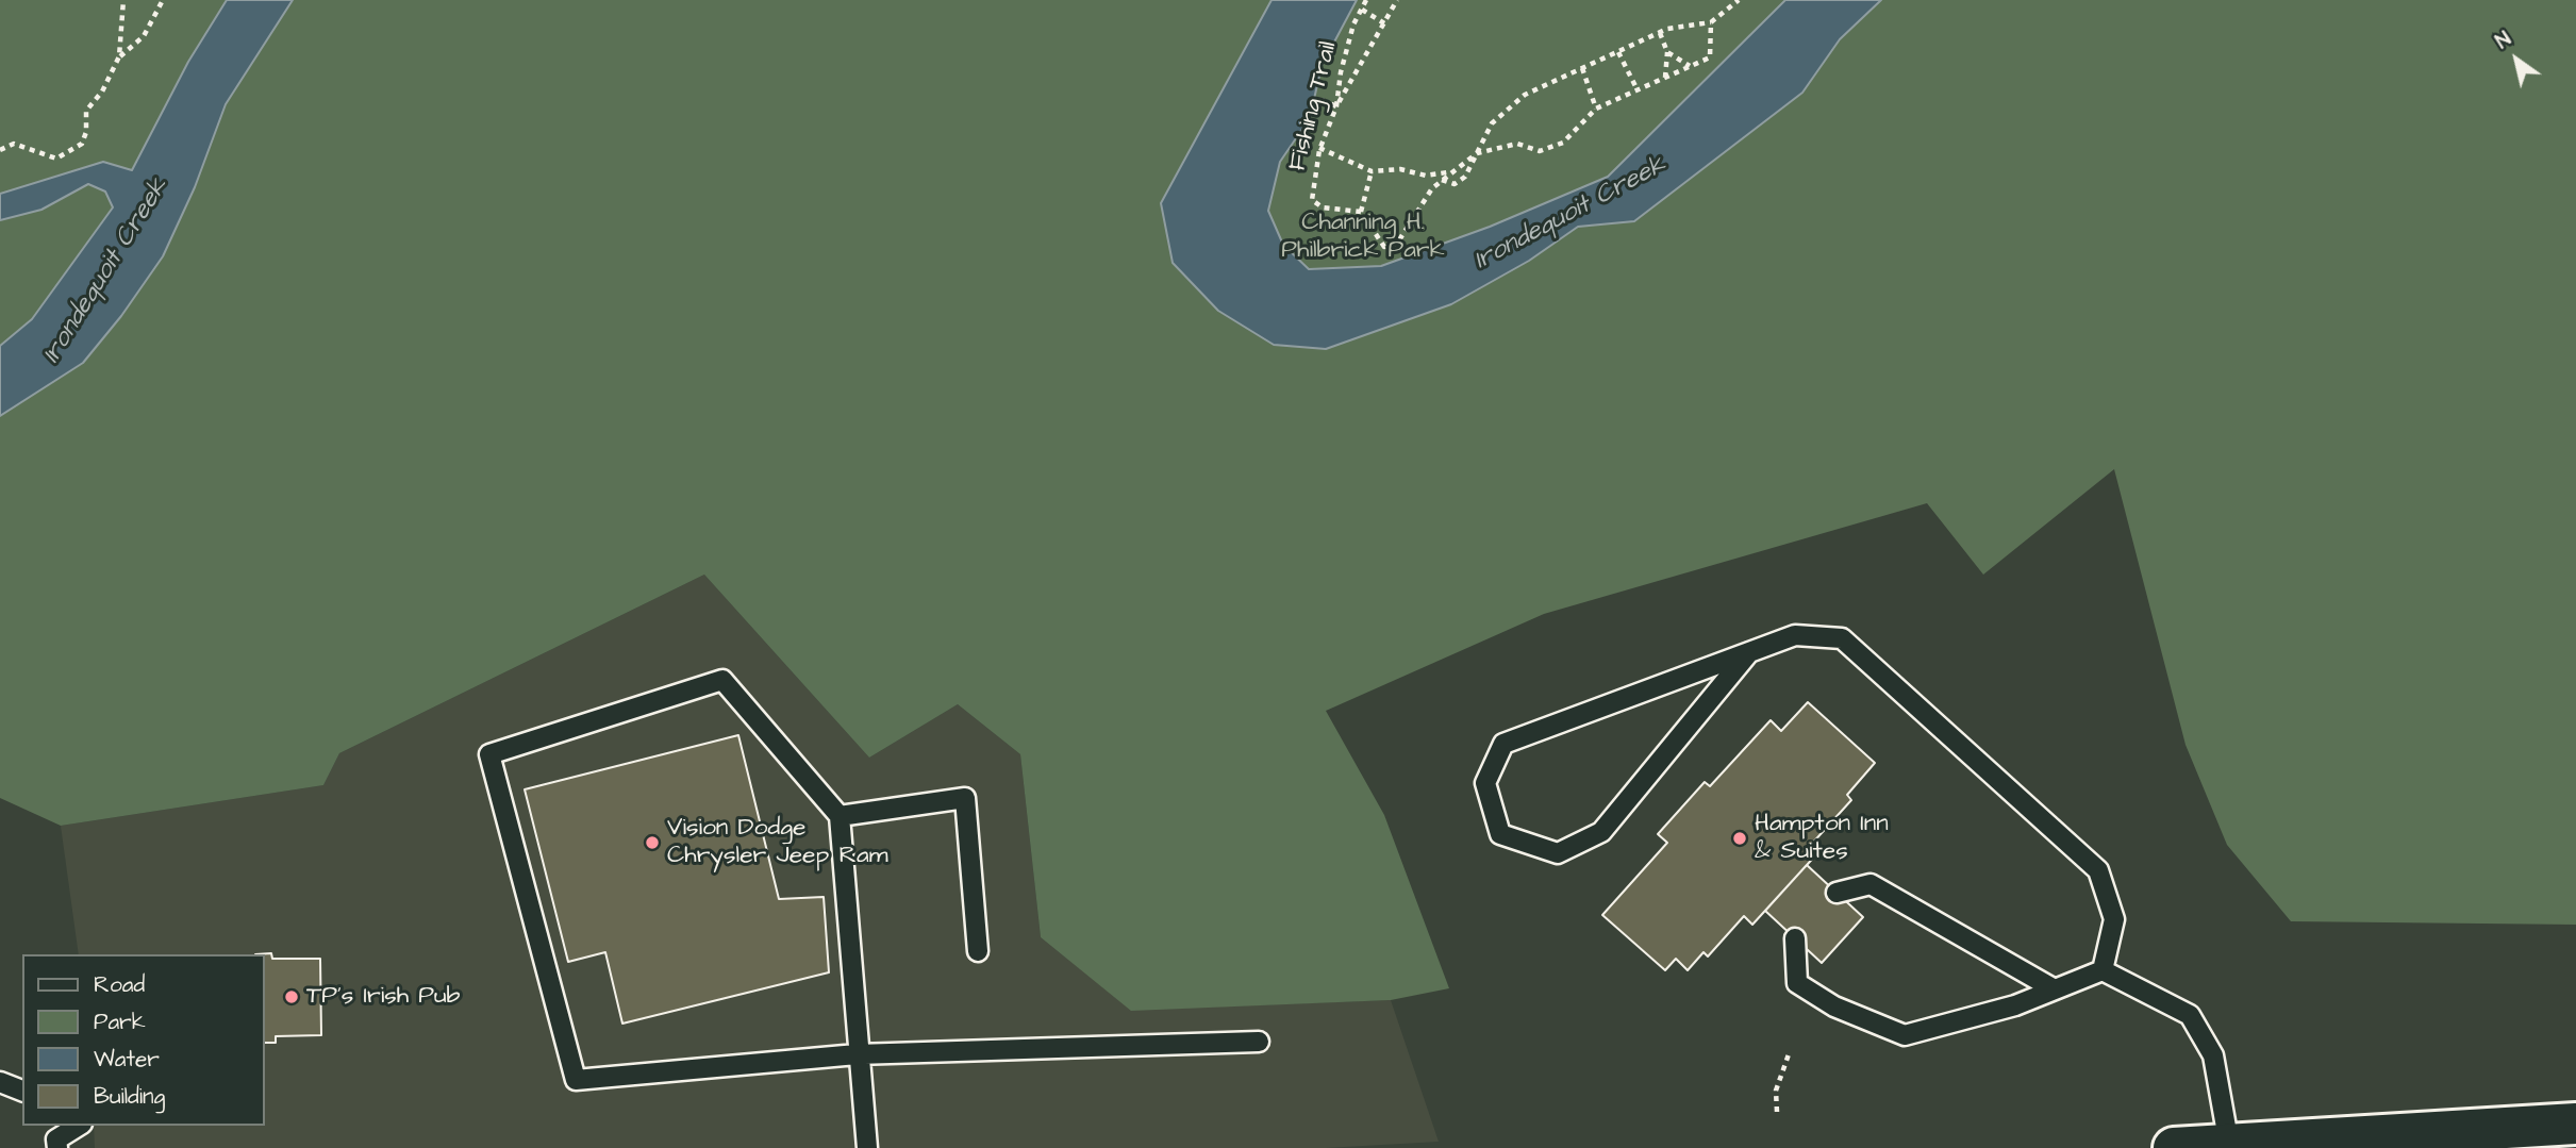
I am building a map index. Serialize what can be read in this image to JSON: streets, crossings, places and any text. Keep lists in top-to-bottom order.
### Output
{
  "streets": {
    "path": ["Fishing Trail"]
  },
  "water": ["Irondequoit Creek"],
  "parks": ["Channing H. Philbrick Park"],
  "places": ["Hampton Inn & Suites", "Vision Dodge Chrysler Jeep Ram", "TP's Irish Pub"],
  "legend": [
    "Road",
    "Park",
    "Water",
    "Building"
  ],
  "north": "top left"
}
